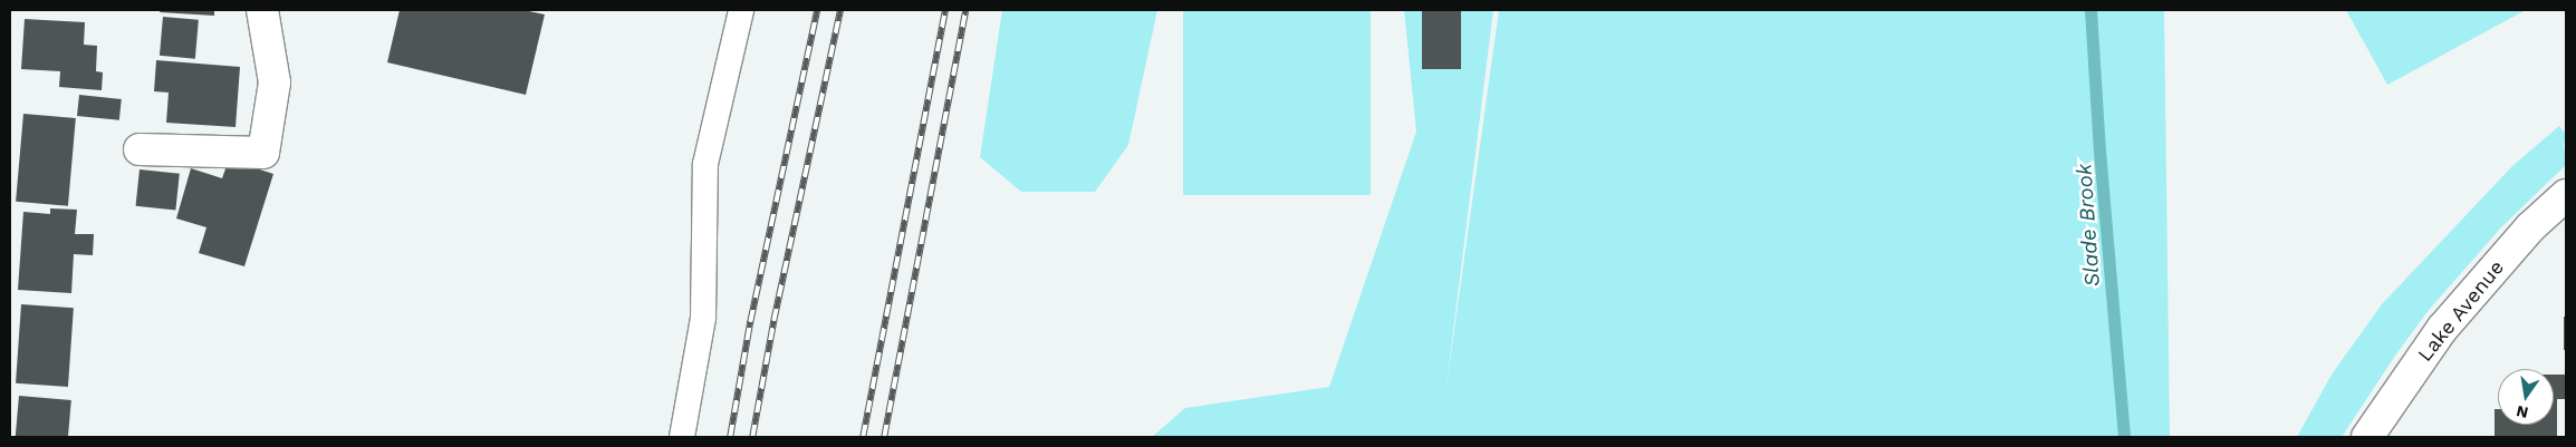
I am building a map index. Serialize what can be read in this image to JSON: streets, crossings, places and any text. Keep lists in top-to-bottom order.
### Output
{
  "streets": {
    "street": ["Lake Avenue"]
  },
  "water": ["Slade Brook"],
  "north": "bottom"
}
